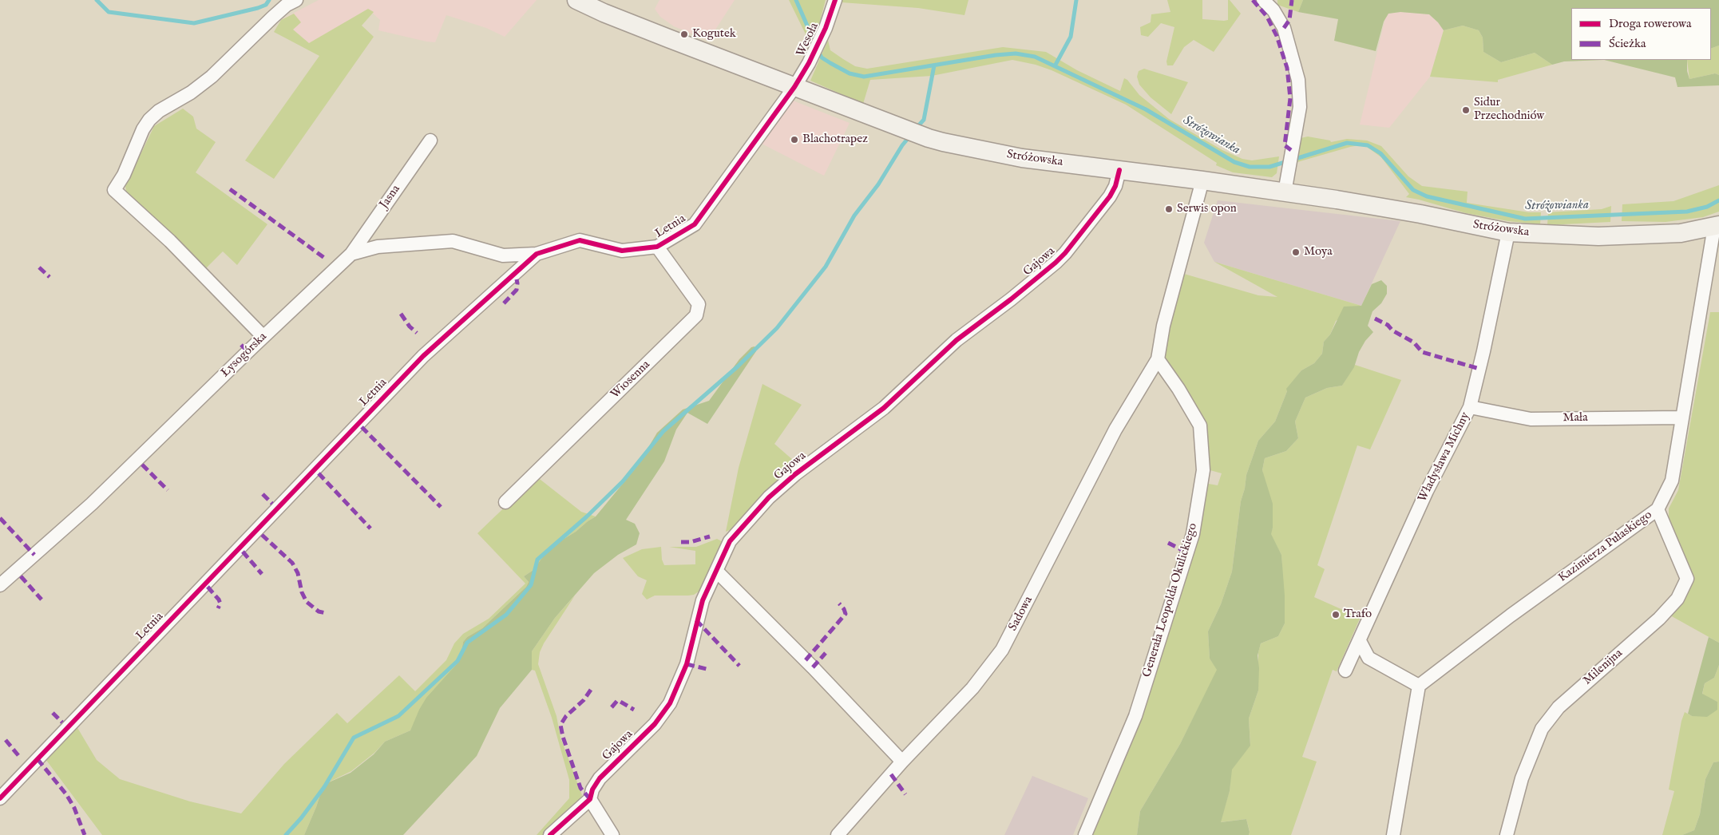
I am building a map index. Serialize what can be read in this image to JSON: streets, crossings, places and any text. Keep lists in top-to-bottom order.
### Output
{
  "streets": {
    "main road": ["Stróżowska"],
    "street": [
      "Wesoła",
      "Jasna",
      "Letnia",
      "Gajowa",
      "Łysogórska",
      "Wiosenna",
      "Mała",
      "Władysława Michny",
      "Kazimierza Pułaskiego",
      "Generała Leopolda Okulickiego",
      "Sadowa",
      "Milenijna"
    ]
  },
  "crossings": [
    ["Wesoła", "Stróżowska"],
    ["Wesoła", "Letnia"],
    ["Stróżowska", "Letnia"],
    ["Stróżowska", "Gajowa"],
    ["Stróżowska", "Władysława Michny"],
    ["Stróżowska", "Kazimierza Pułaskiego"],
    ["Jasna", "Łysogórska"],
    ["Letnia", "Łysogórska"],
    ["Letnia", "Wiosenna"],
    ["Mała", "Władysława Michny"],
    ["Mała", "Kazimierza Pułaskiego"],
    ["Kazimierza Pułaskiego", "Milenijna"],
    ["Generała Leopolda Okulickiego", "Sadowa"]
  ],
  "water": ["Stróżowianka"],
  "places": [
    "Kogutek",
    "Sidur Przechodniów",
    "Blachotrapez",
    "Serwis opon",
    "Moya",
    "Trafo"
  ],
  "legend": ["Droga rowerowa", "Ścieżka"]
}
